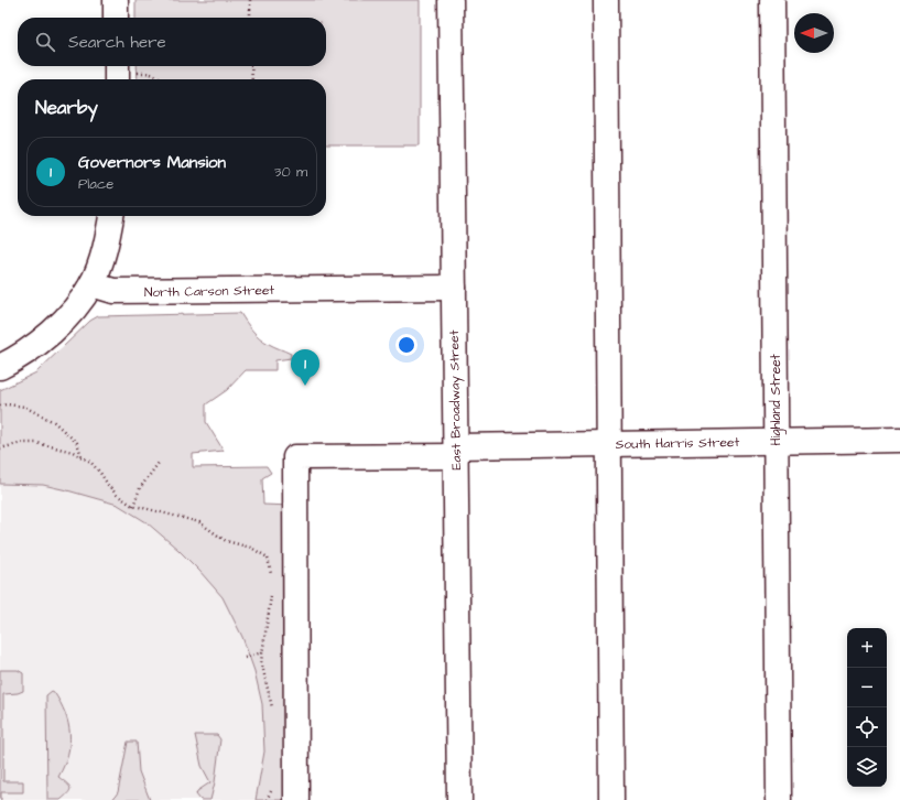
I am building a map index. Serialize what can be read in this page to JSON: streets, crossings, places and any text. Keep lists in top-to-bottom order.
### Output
{
  "streets": {
    "street": [
      "North Carson Street",
      "East Broadway Street",
      "Highland Street",
      "South Harris Street"
    ]
  },
  "crossings": [
    ["North Carson Street", "East Broadway Street"],
    ["East Broadway Street", "South Harris Street"],
    ["Highland Street", "South Harris Street"]
  ],
  "north": "left",
  "page": {
    "search": "Search here",
    "heading": "Nearby",
    "list": [
      {
        "mark": "1",
        "name": "Governors Mansion",
        "note": "Place",
        "value": "30 m"
      }
    ],
    "pins": "1",
    "map_buttons": ["+", "−"]
  }
}
